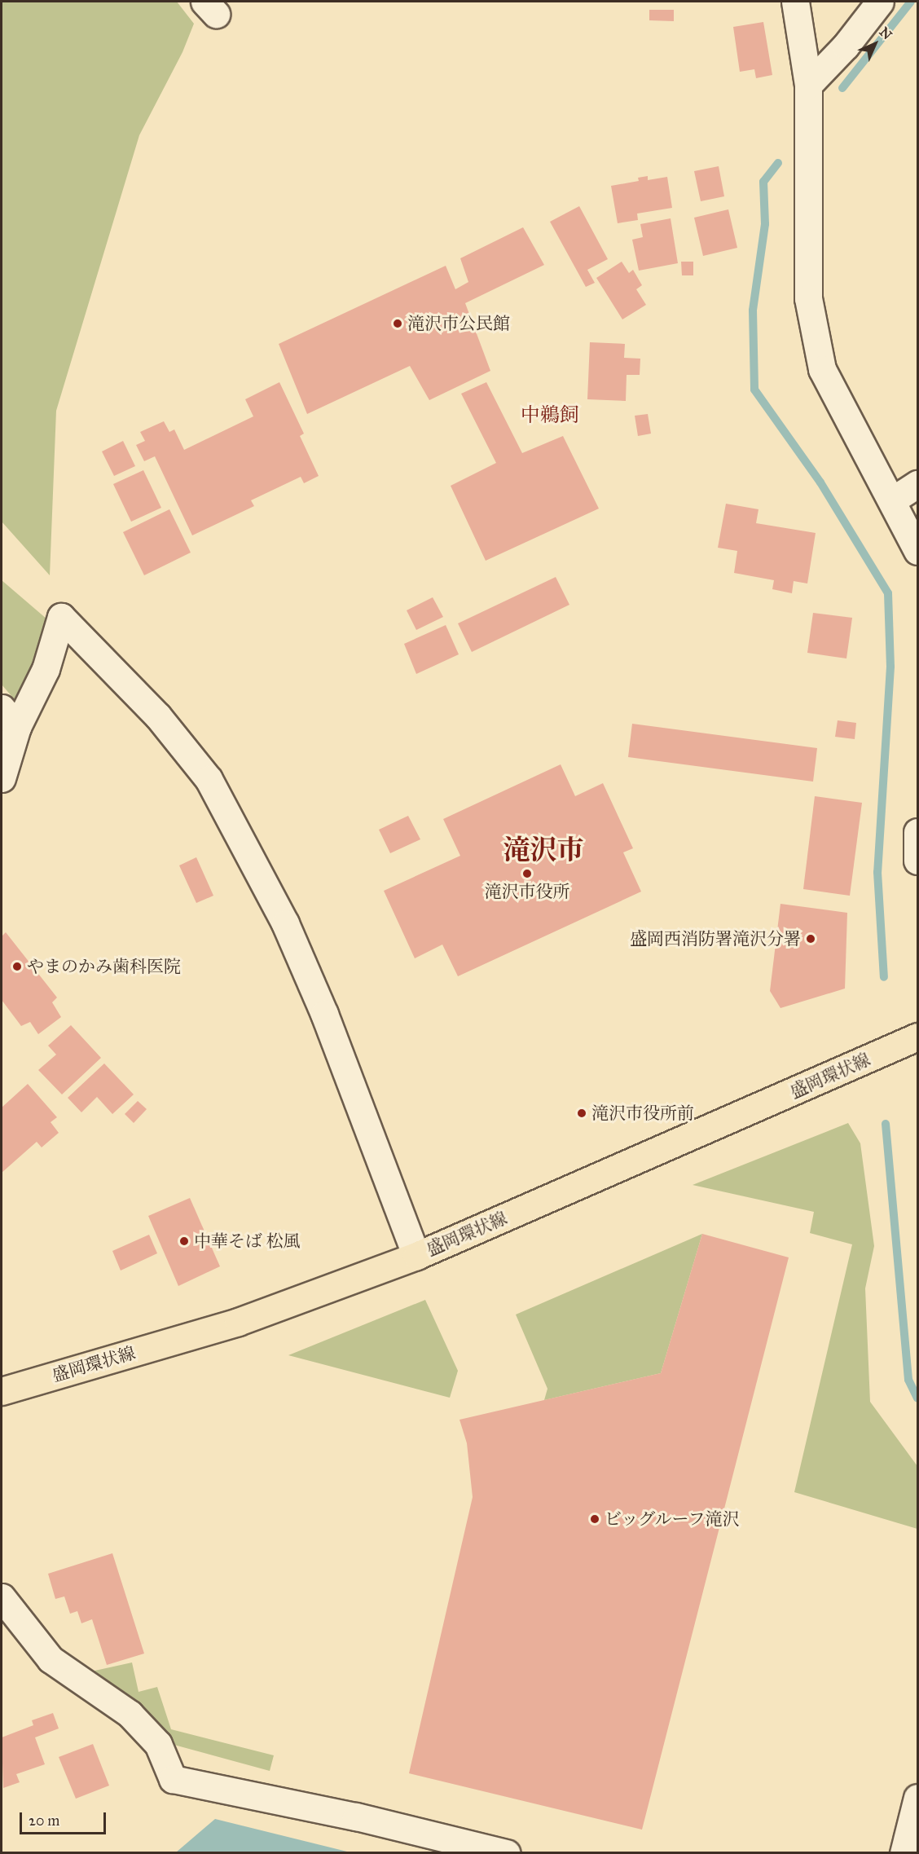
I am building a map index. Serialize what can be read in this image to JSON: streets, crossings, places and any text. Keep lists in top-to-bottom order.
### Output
{
  "streets": {
    "main road": ["盛岡環状線"]
  },
  "districts": ["中鵜飼", "滝沢市"],
  "places": [
    "滝沢市公民館",
    "滝沢市役所",
    "盛岡西消防署滝沢分署",
    "やまのかみ歯科医院",
    "滝沢市役所前",
    "中華そば 松風",
    "ビッグルーフ滝沢"
  ],
  "scale_bar": "20 m",
  "north": "top right"
}
